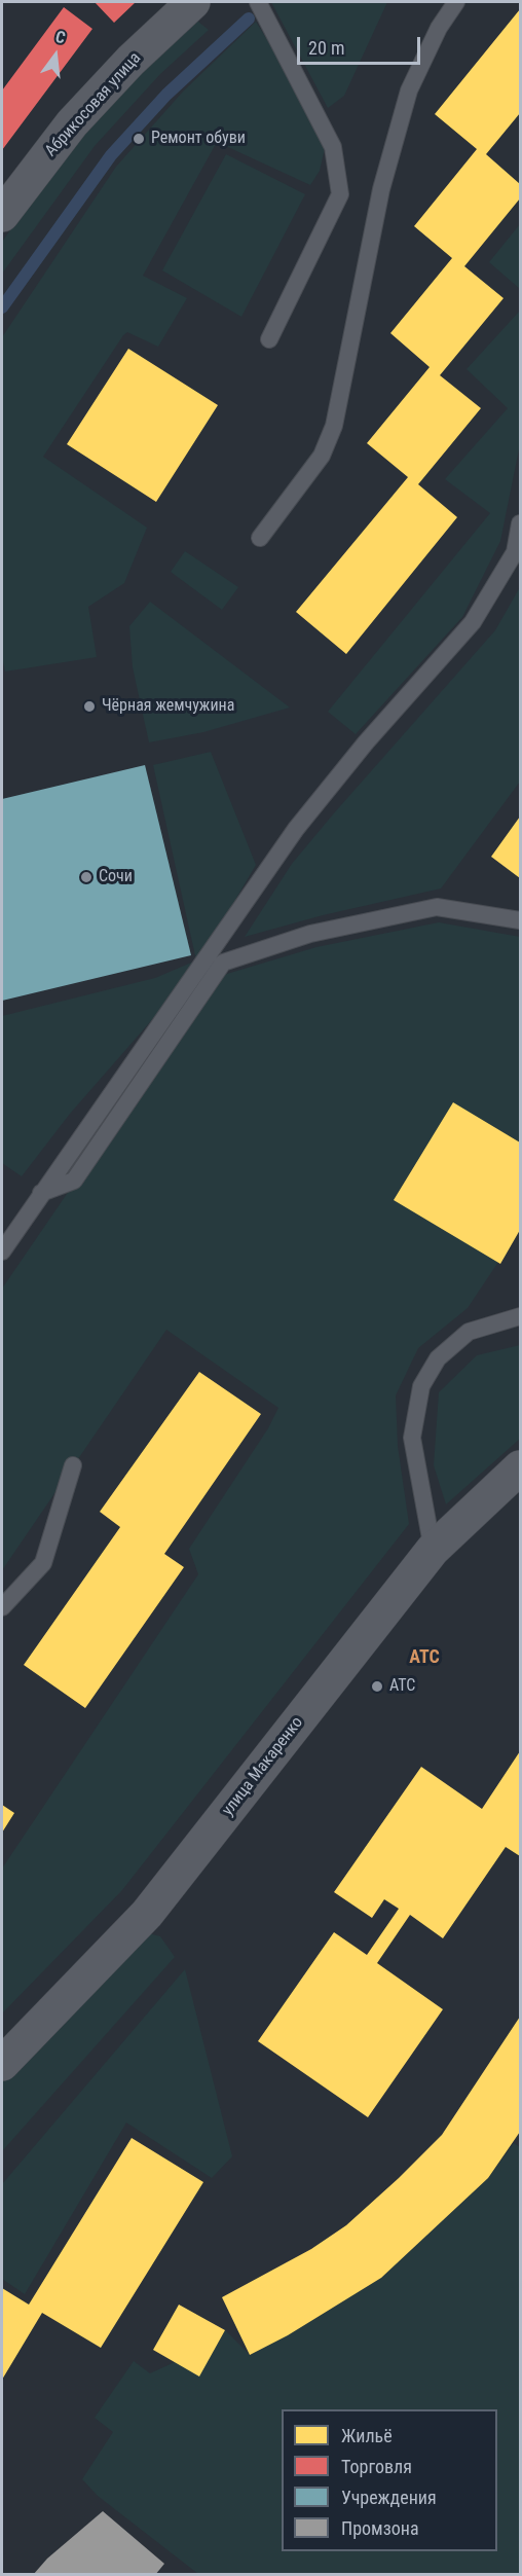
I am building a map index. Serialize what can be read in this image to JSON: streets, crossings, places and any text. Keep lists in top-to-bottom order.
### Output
{
  "streets": {
    "street": ["Абрикосовая улица", "улица Макаренко"]
  },
  "districts": ["АТС"],
  "places": [
    "Ремонт обуви",
    "Чёрная жемчужина",
    "Сочи",
    "АТС"
  ],
  "legend": [
    "Жильё",
    "Торговля",
    "Учреждения",
    "Промзона"
  ],
  "scale_bar": "20 m",
  "north": "top"
}
